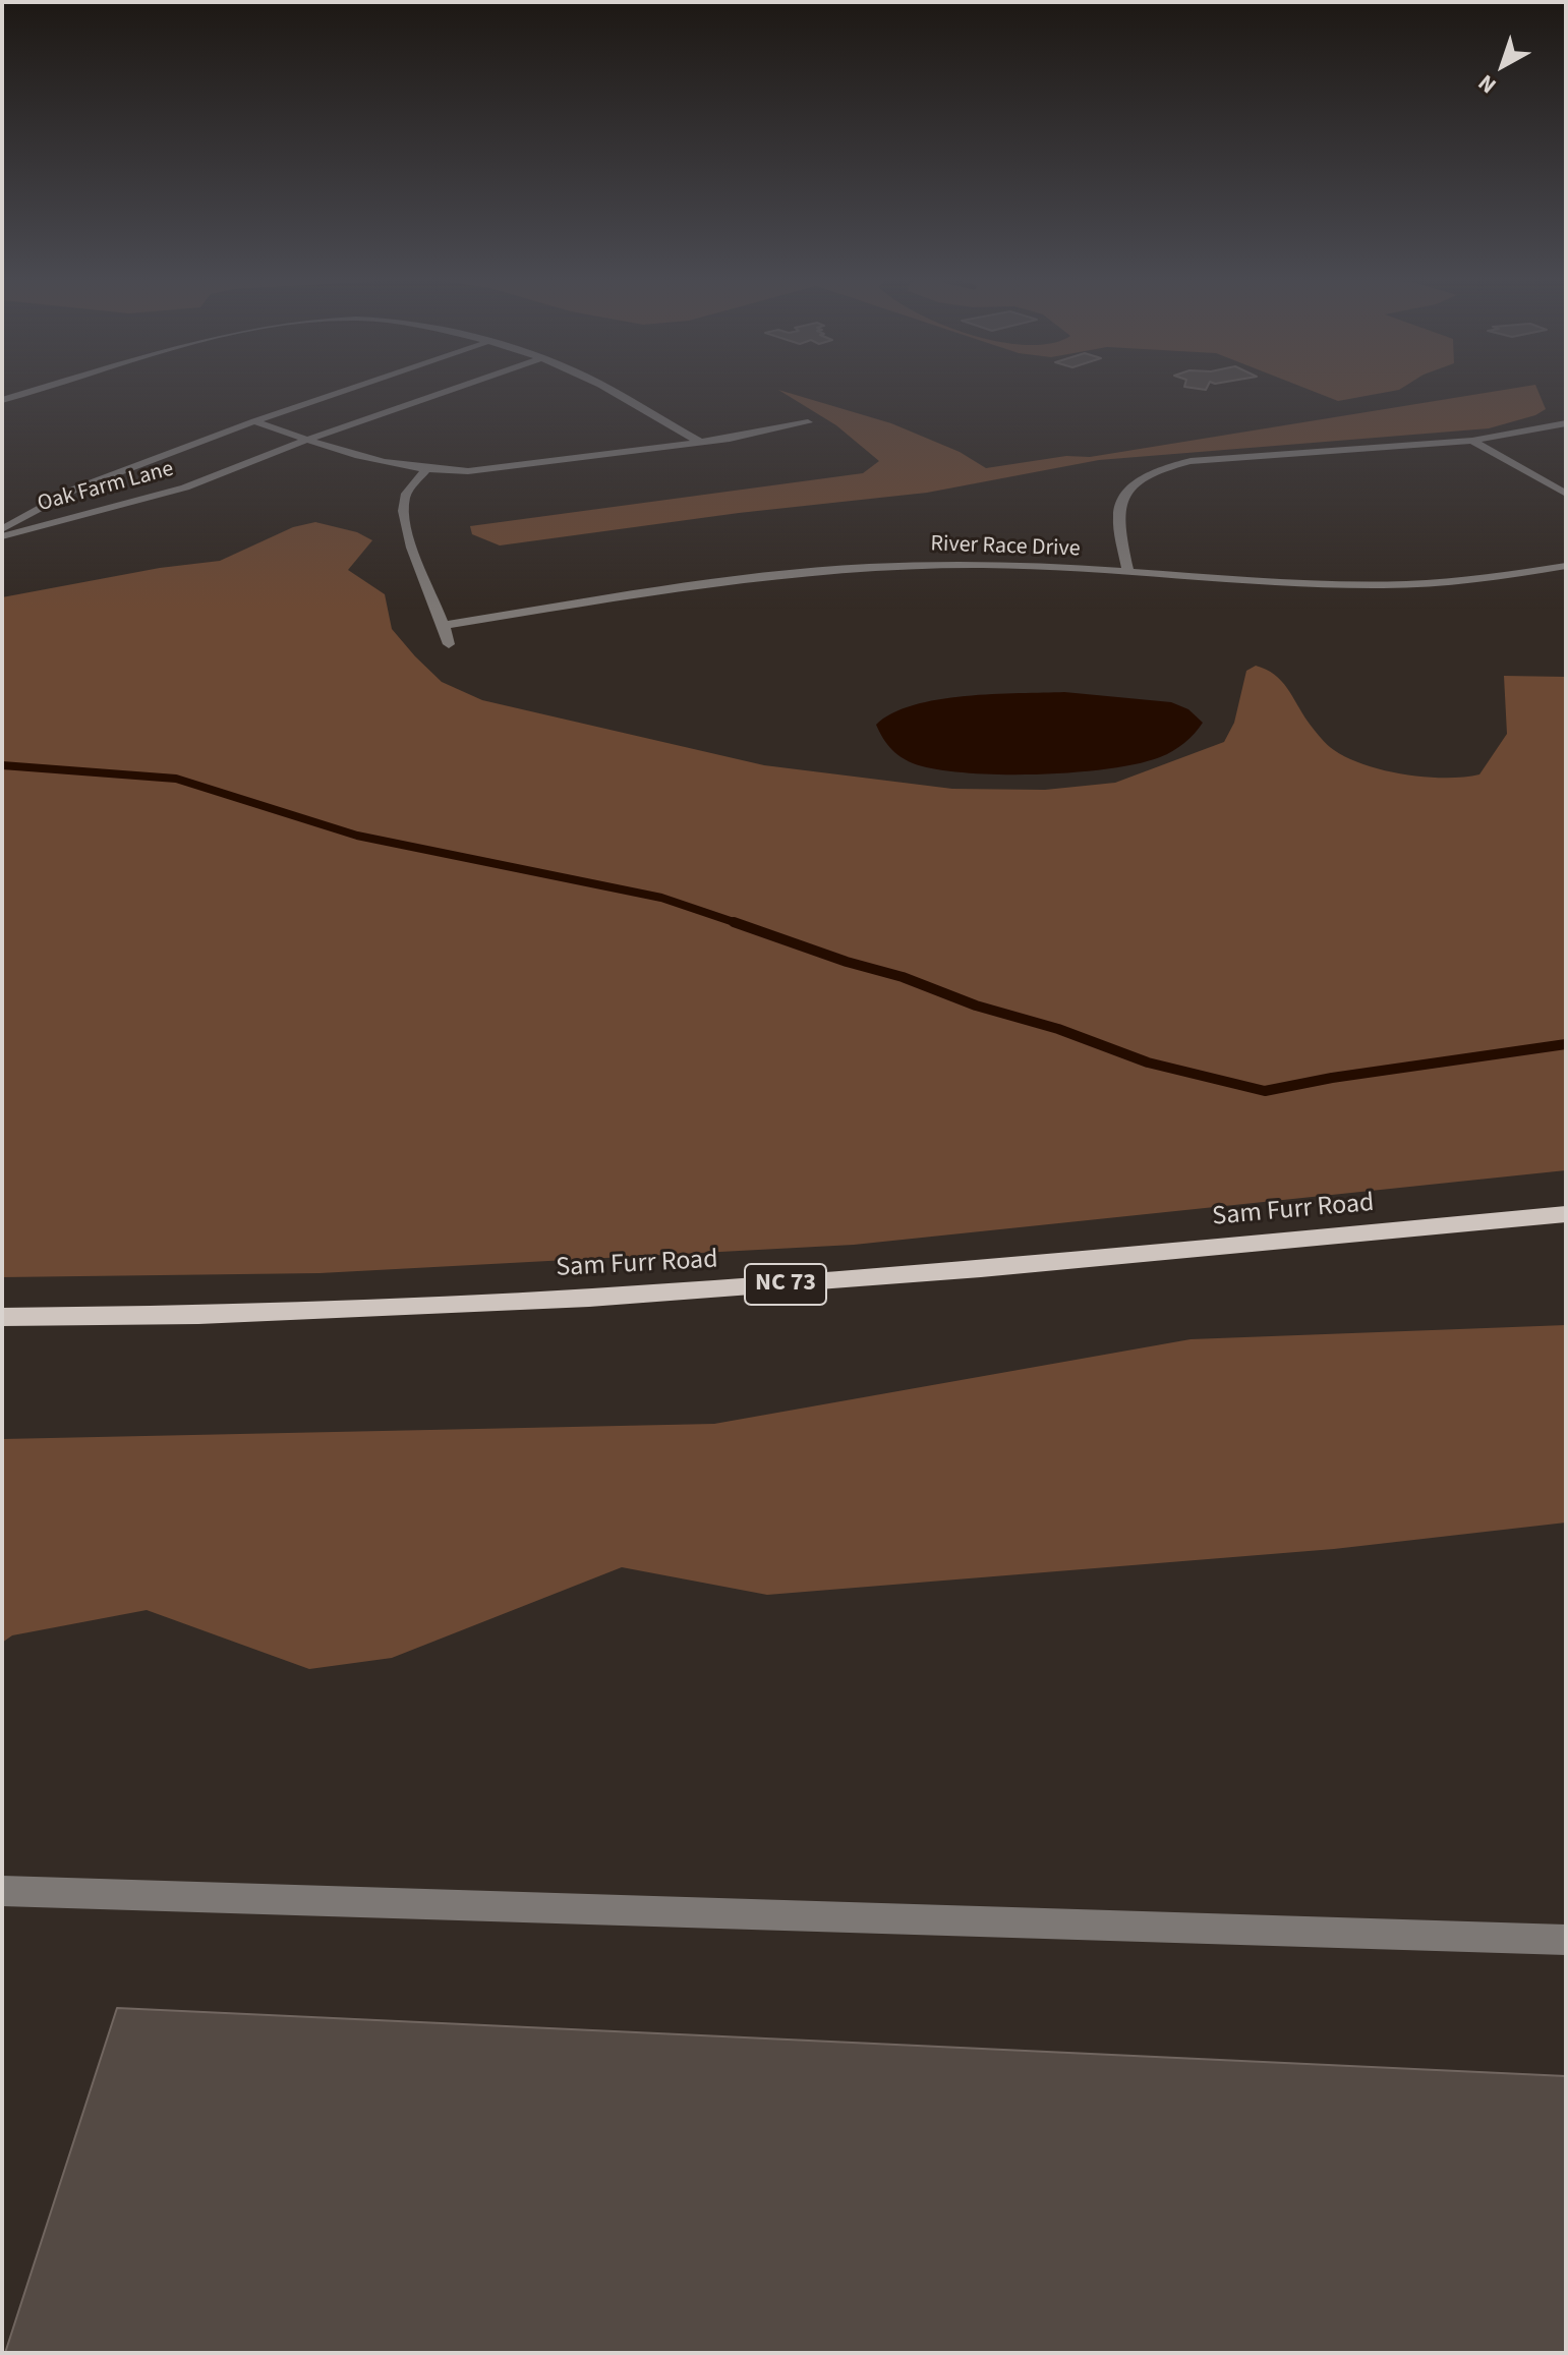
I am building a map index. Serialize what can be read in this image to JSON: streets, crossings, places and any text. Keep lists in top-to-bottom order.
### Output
{
  "streets": {
    "main road": ["Sam Furr Road", "NC 73"],
    "street": ["Oak Farm Lane", "River Race Drive"]
  },
  "north": "bottom left"
}
